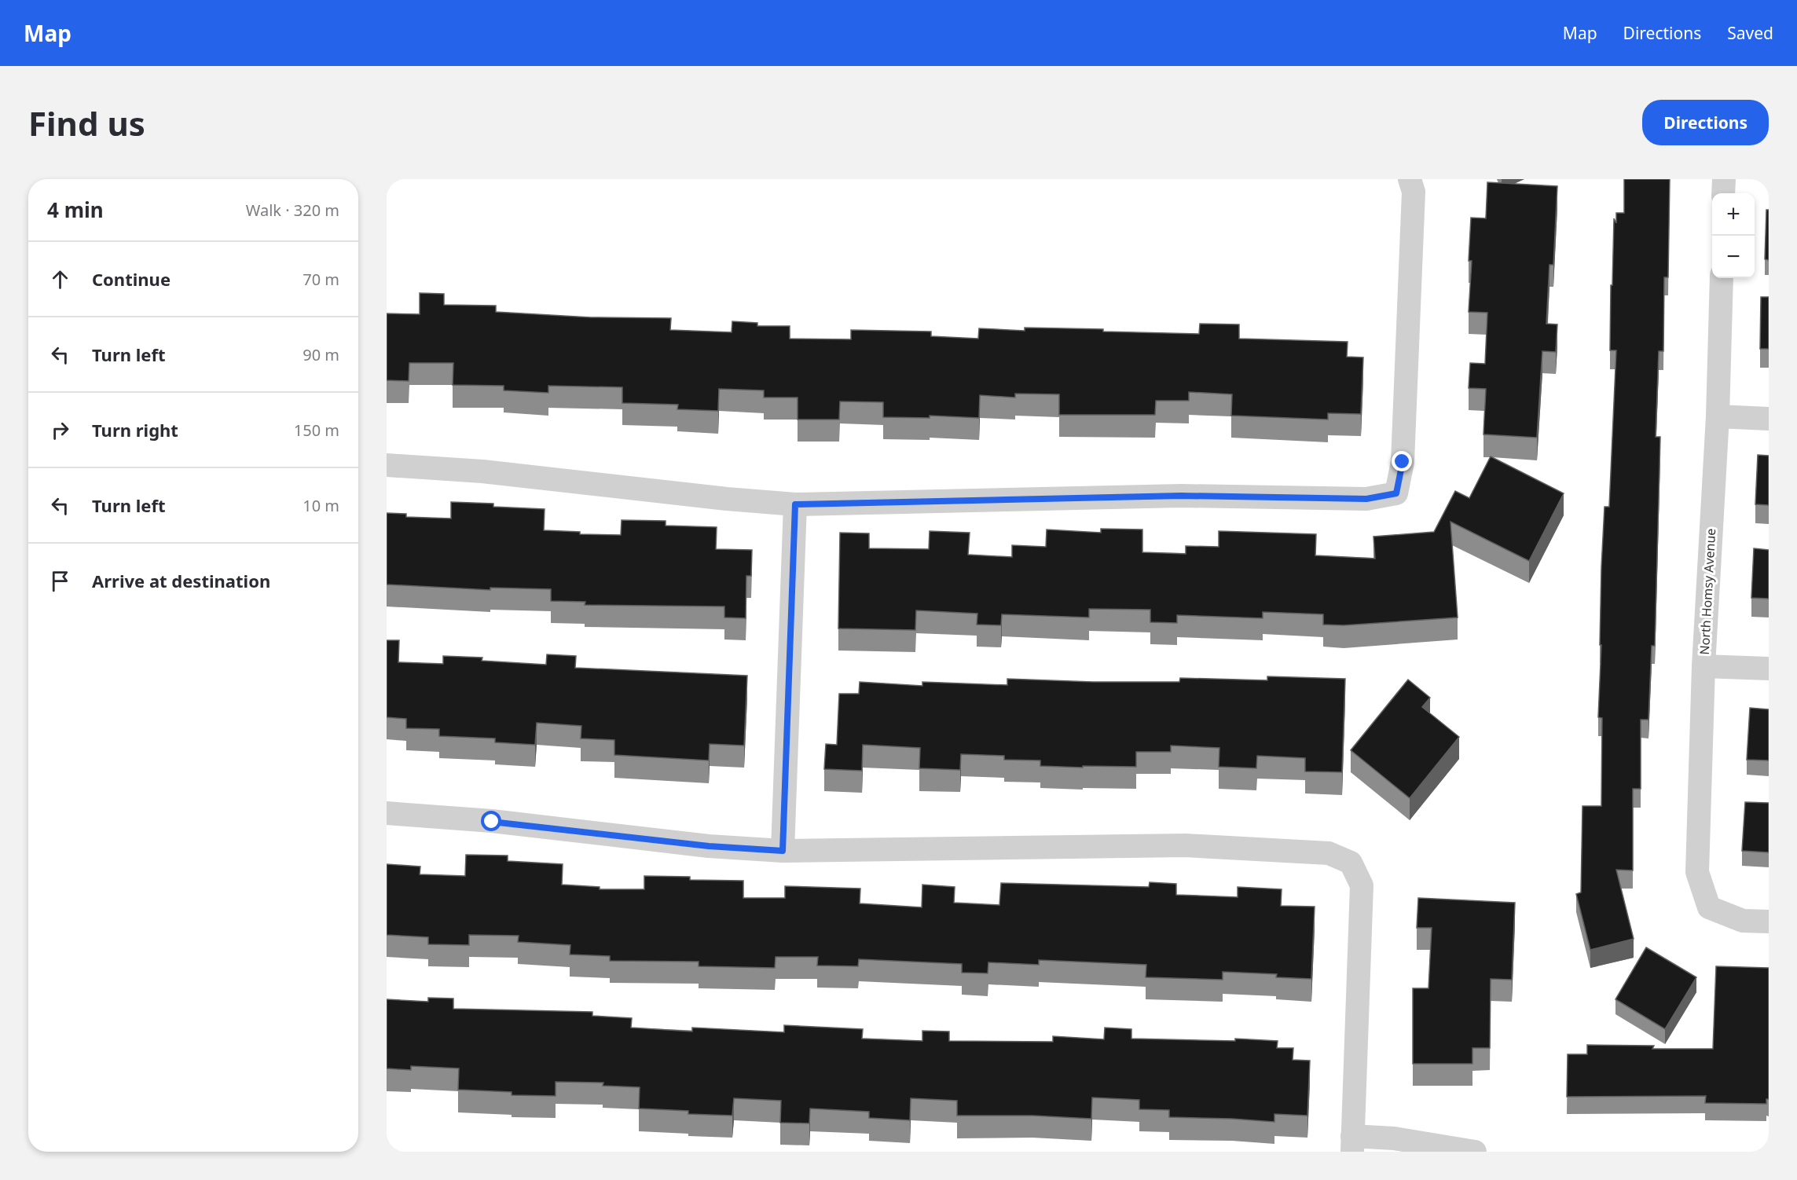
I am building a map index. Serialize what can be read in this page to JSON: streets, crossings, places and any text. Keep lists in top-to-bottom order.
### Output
{
  "streets": {
    "street": ["North Homsy Avenue"]
  },
  "page": {
    "header": "Map",
    "nav": ["Map", "Directions", "Saved"],
    "buttons": "Directions",
    "title": "Find us",
    "heading": ["4 min", "Walk · 320 m"],
    "map_buttons": ["+", "−"],
    "list": [
      ["Continue", "70 m"],
      ["Turn left", "90 m"],
      ["Turn right", "150 m"],
      ["Turn left", "10 m"],
      "Arrive at destination"
    ]
  }
}
